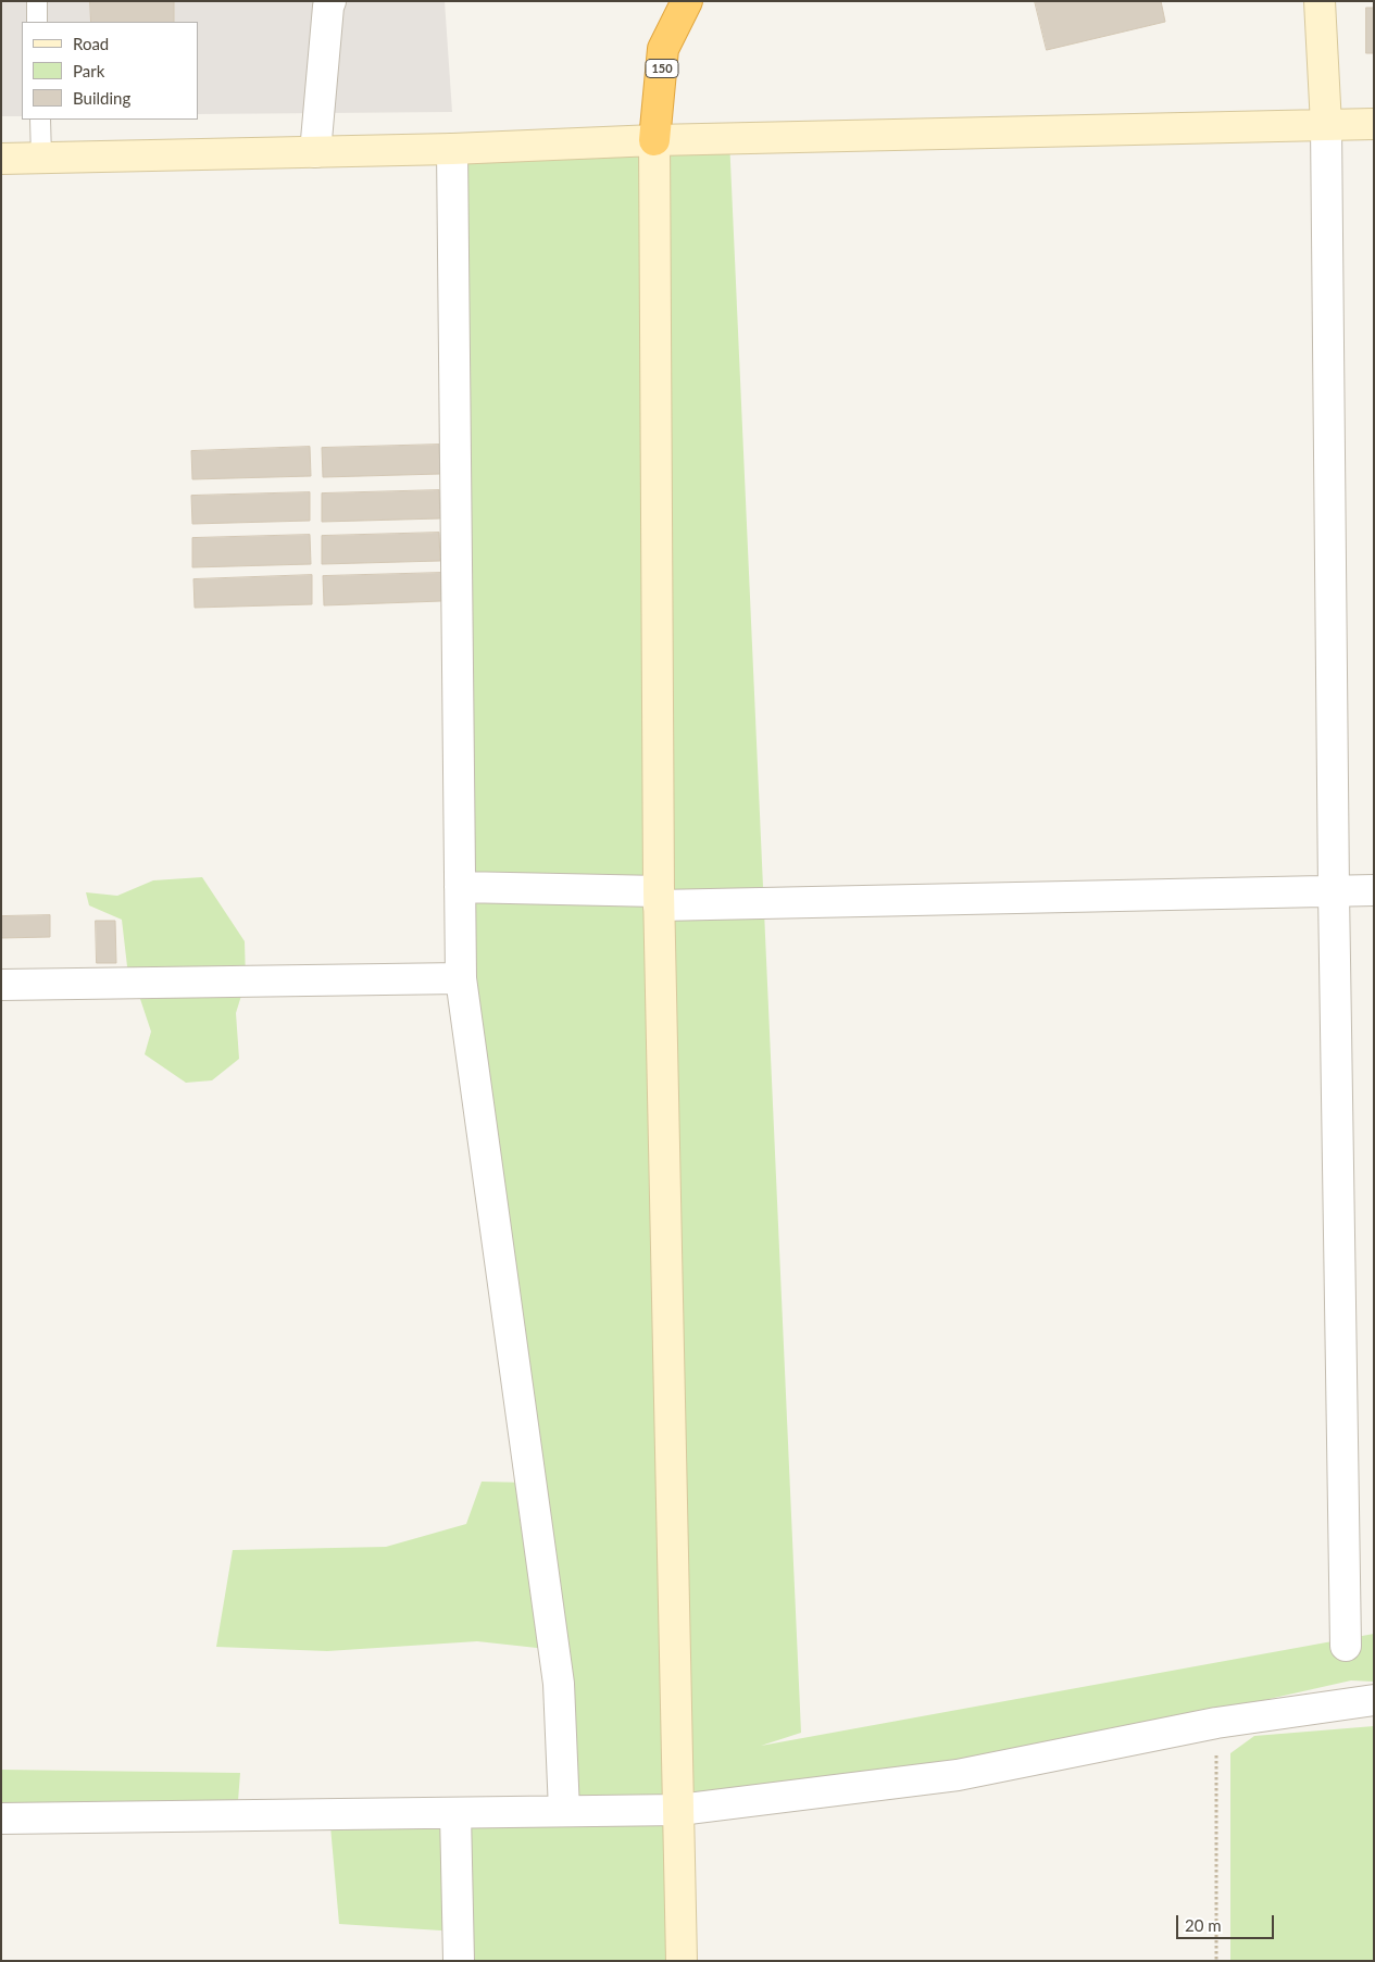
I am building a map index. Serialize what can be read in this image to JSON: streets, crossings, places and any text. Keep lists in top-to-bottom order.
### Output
{
  "streets": {
    "highway": ["150"]
  },
  "legend": ["Road", "Park", "Building"],
  "scale_bar": "20 m"
}
